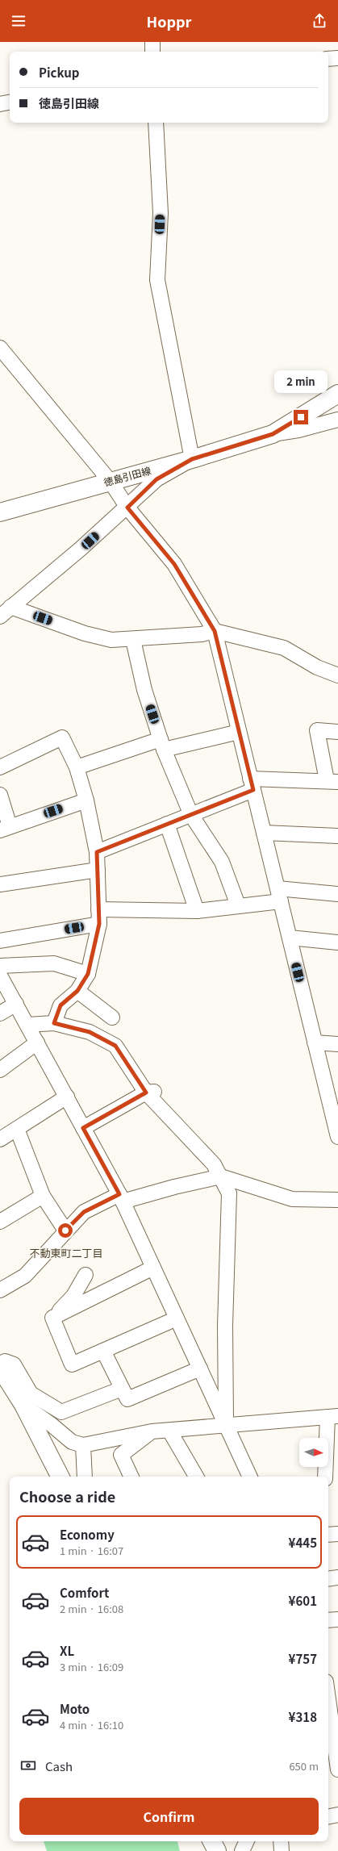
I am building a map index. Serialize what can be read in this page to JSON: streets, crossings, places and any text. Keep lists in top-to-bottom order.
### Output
{
  "streets": {
    "main road": ["徳島引田線"]
  },
  "districts": ["不動東町二丁目"],
  "north": "right",
  "page": {
    "header": "Hoppr",
    "banner": ["Pickup", "徳島引田線"],
    "bubble": "2 min",
    "heading": "Choose a ride",
    "list": [
      {
        "name": "Economy",
        "note": "1 min · 16:07",
        "value": "¥445"
      },
      {
        "name": "Comfort",
        "note": "2 min · 16:08",
        "value": "¥601"
      },
      {
        "name": "XL",
        "note": "3 min · 16:09",
        "value": "¥757"
      },
      {
        "name": "Moto",
        "note": "4 min · 16:10",
        "value": "¥318"
      }
    ],
    "pay": ["Cash", "650 m"],
    "buttons": "Confirm"
  }
}
